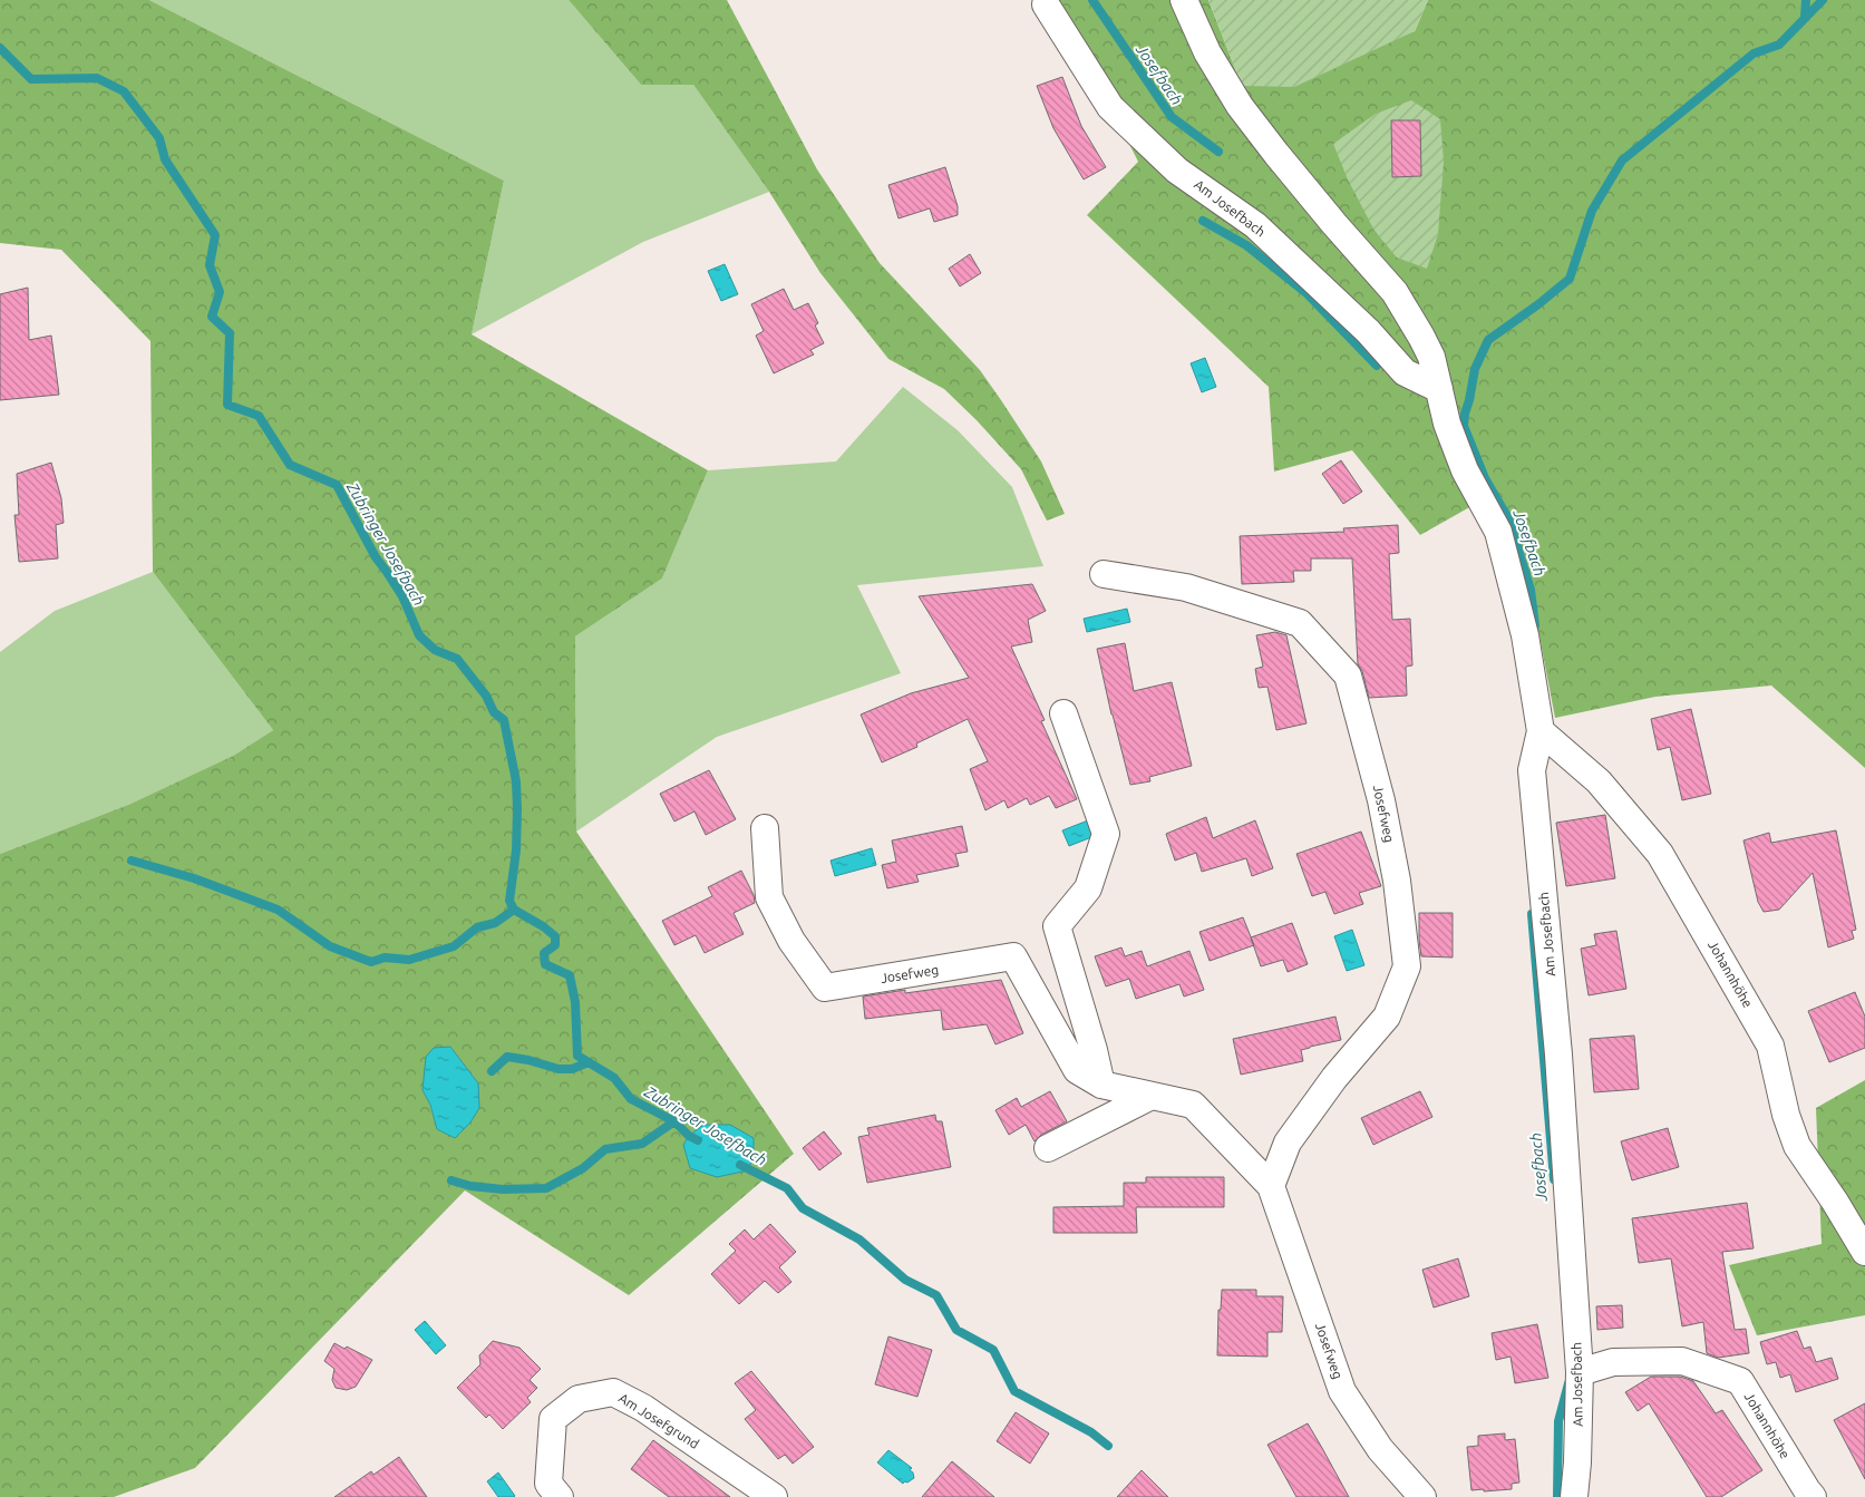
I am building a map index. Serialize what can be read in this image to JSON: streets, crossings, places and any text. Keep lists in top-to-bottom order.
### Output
{
  "streets": {
    "street": [
      "Am Josefbach",
      "Josefweg",
      "Johannhöhe",
      "Am Josefgrund"
    ]
  },
  "crossings": [
    ["Am Josefbach", "Johannhöhe"]
  ],
  "water": ["Josefbach", "Zubringer Josefbach"]
}
